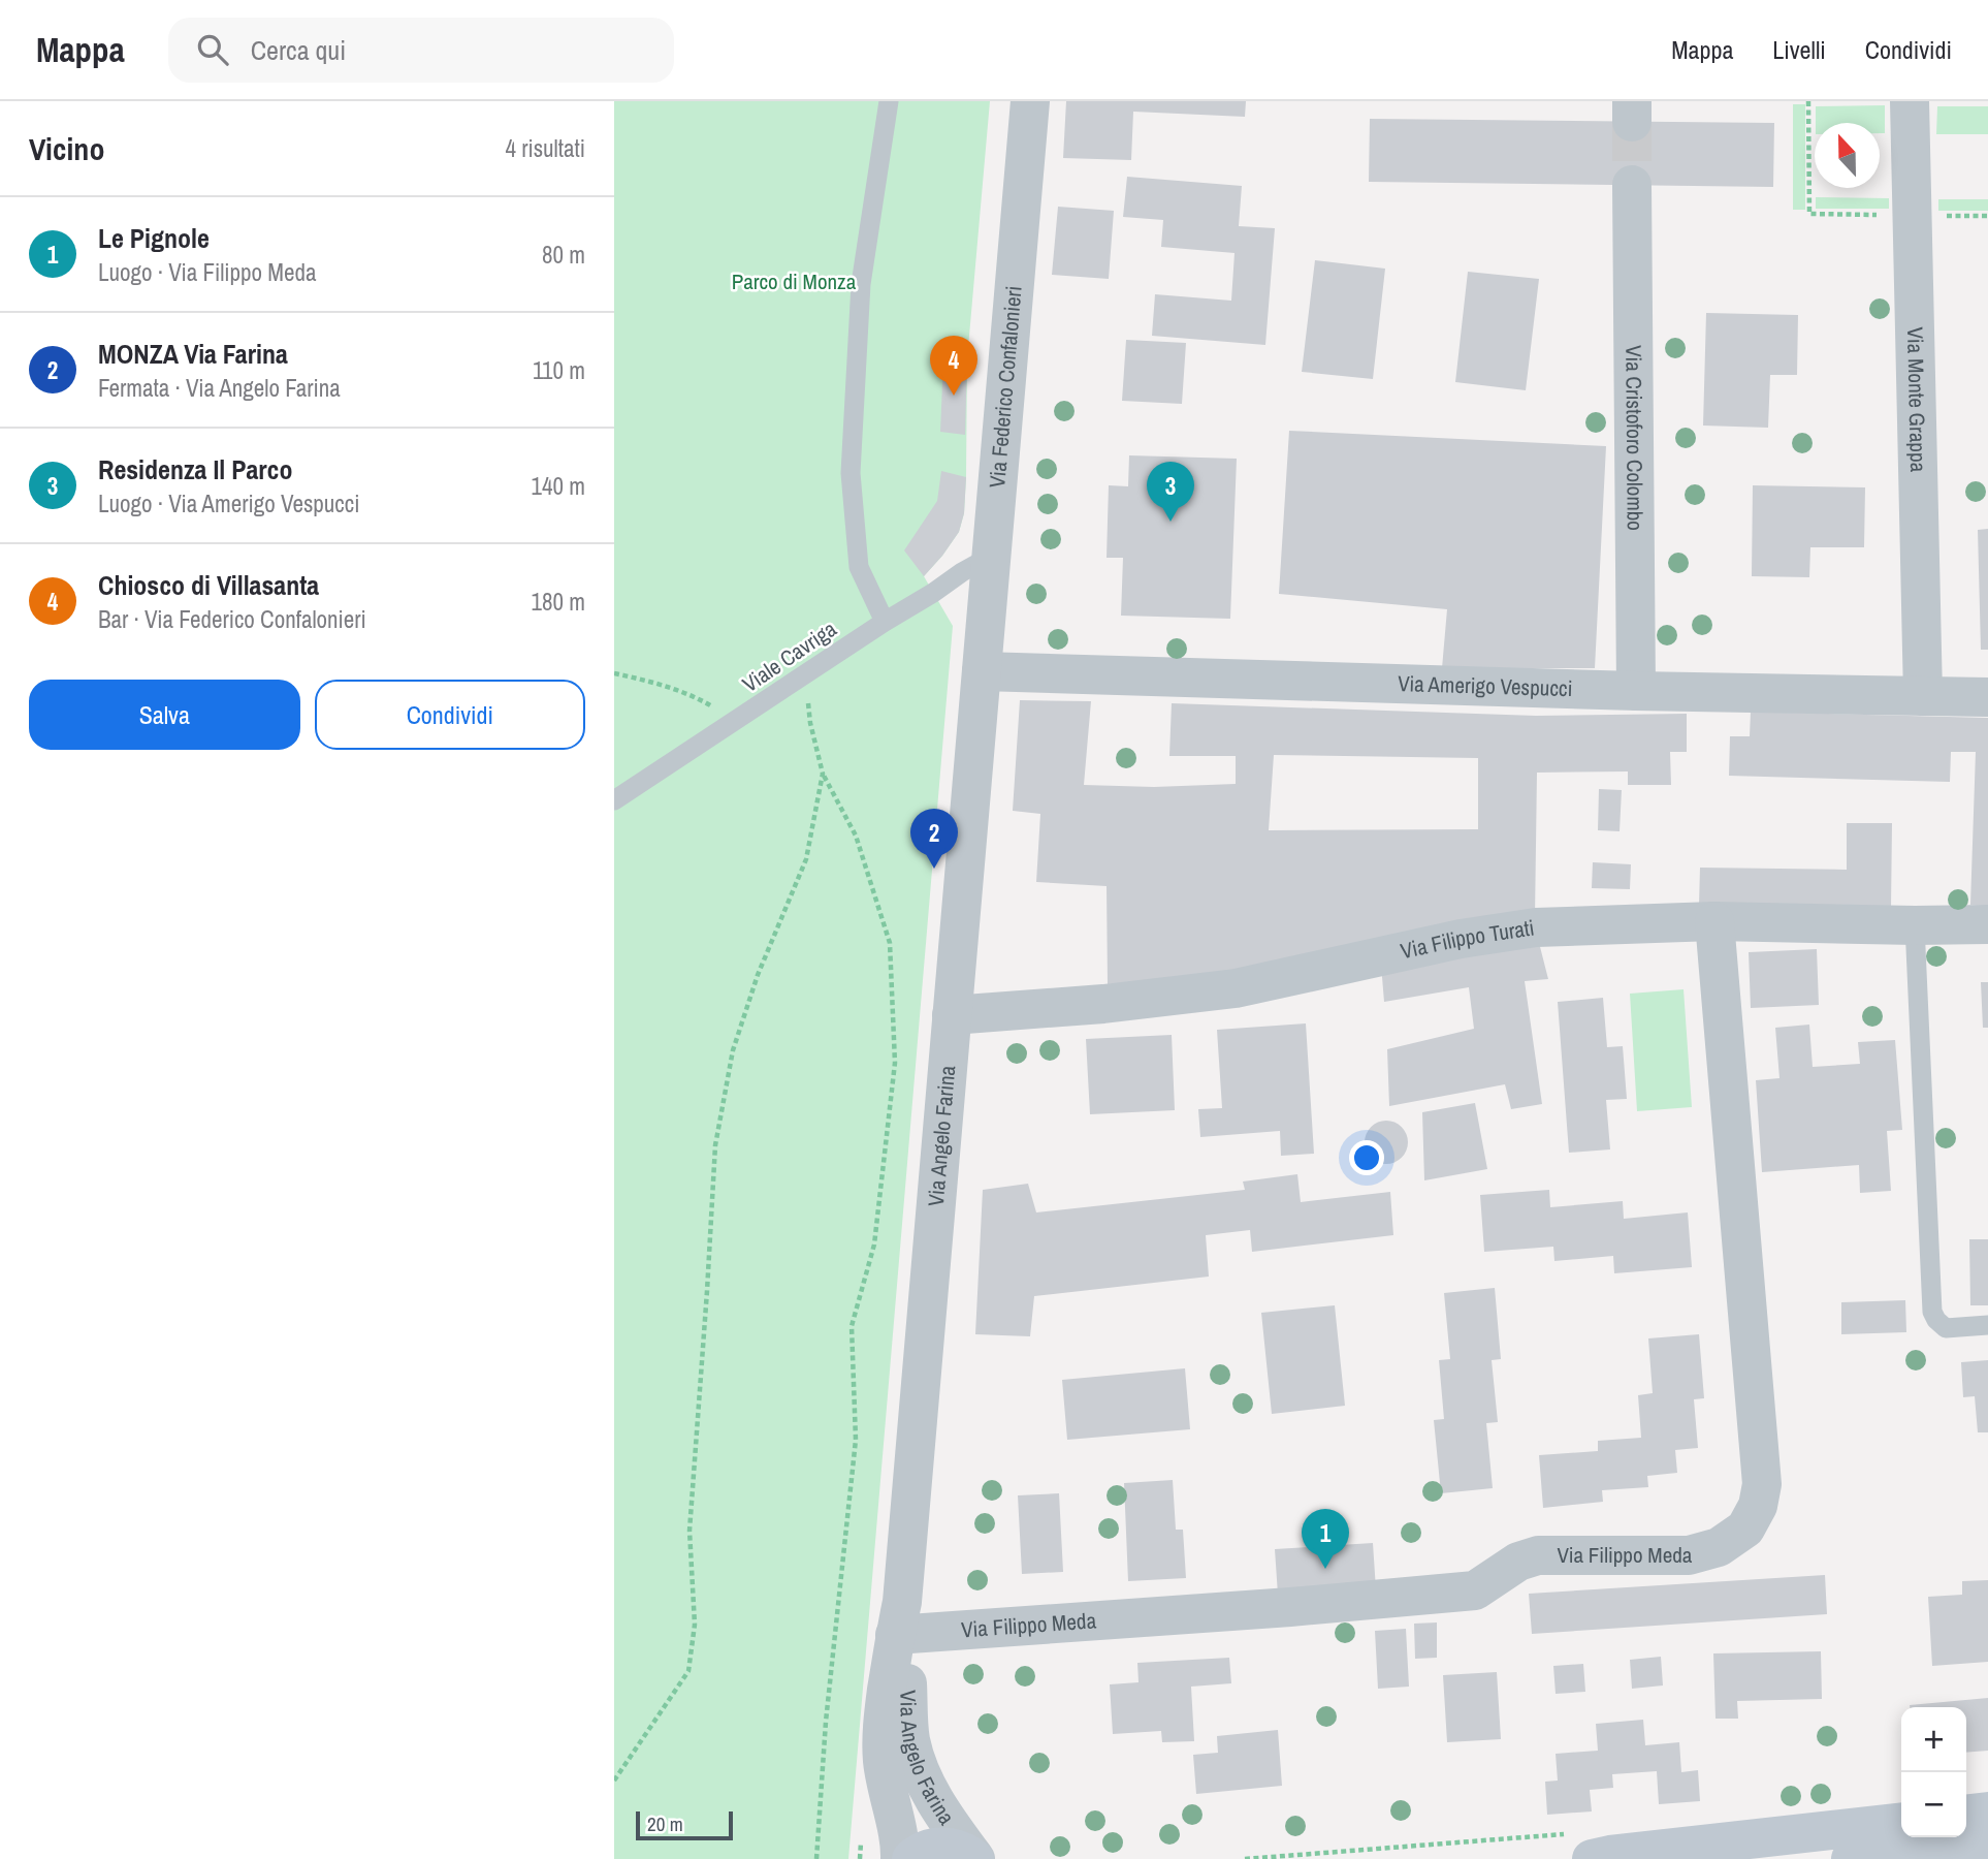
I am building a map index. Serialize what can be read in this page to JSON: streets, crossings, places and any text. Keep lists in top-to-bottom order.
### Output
{
  "streets": {
    "street": [
      "Via Federico Confalonieri",
      "Via Monte Grappa",
      "Via Cristoforo Colombo",
      "Via Amerigo Vespucci",
      "Via Filippo Turati",
      "Via Angelo Farina",
      "Via Filippo Meda"
    ],
    "lane": ["Viale Cavriga"]
  },
  "crossings": [
    ["Via Federico Confalonieri", "Viale Cavriga"],
    ["Via Federico Confalonieri", "Via Amerigo Vespucci"],
    ["Via Federico Confalonieri", "Via Angelo Farina"],
    ["Via Monte Grappa", "Via Amerigo Vespucci"],
    ["Via Cristoforo Colombo", "Via Amerigo Vespucci"],
    ["Via Amerigo Vespucci", "Via Angelo Farina"],
    ["Via Filippo Turati", "Via Angelo Farina"],
    ["Via Filippo Turati", "Via Filippo Meda"],
    ["Via Angelo Farina", "Via Filippo Meda"]
  ],
  "parks": ["Parco di Monza"],
  "scale_bar": "20 m",
  "north": "top",
  "page": {
    "header": "Mappa",
    "search": "Cerca qui",
    "nav": ["Mappa", "Livelli", "Condividi"],
    "heading": ["Vicino", "4 risultati"],
    "list": [
      {
        "mark": "1",
        "name": "Le Pignole",
        "note": "Luogo · Via Filippo Meda",
        "value": "80 m"
      },
      {
        "mark": "2",
        "name": "MONZA Via Farina",
        "note": "Fermata · Via Angelo Farina",
        "value": "110 m"
      },
      {
        "mark": "3",
        "name": "Residenza Il Parco",
        "note": "Luogo · Via Amerigo Vespucci",
        "value": "140 m"
      },
      {
        "mark": "4",
        "name": "Chiosco di Villasanta",
        "note": "Bar · Via Federico Confalonieri",
        "value": "180 m"
      }
    ],
    "pins": [
      "4",
      "3",
      "2",
      "1"
    ],
    "buttons": ["Salva", "Condividi"],
    "map_buttons": ["+", "−"],
    "scale": "20 m"
  }
}
